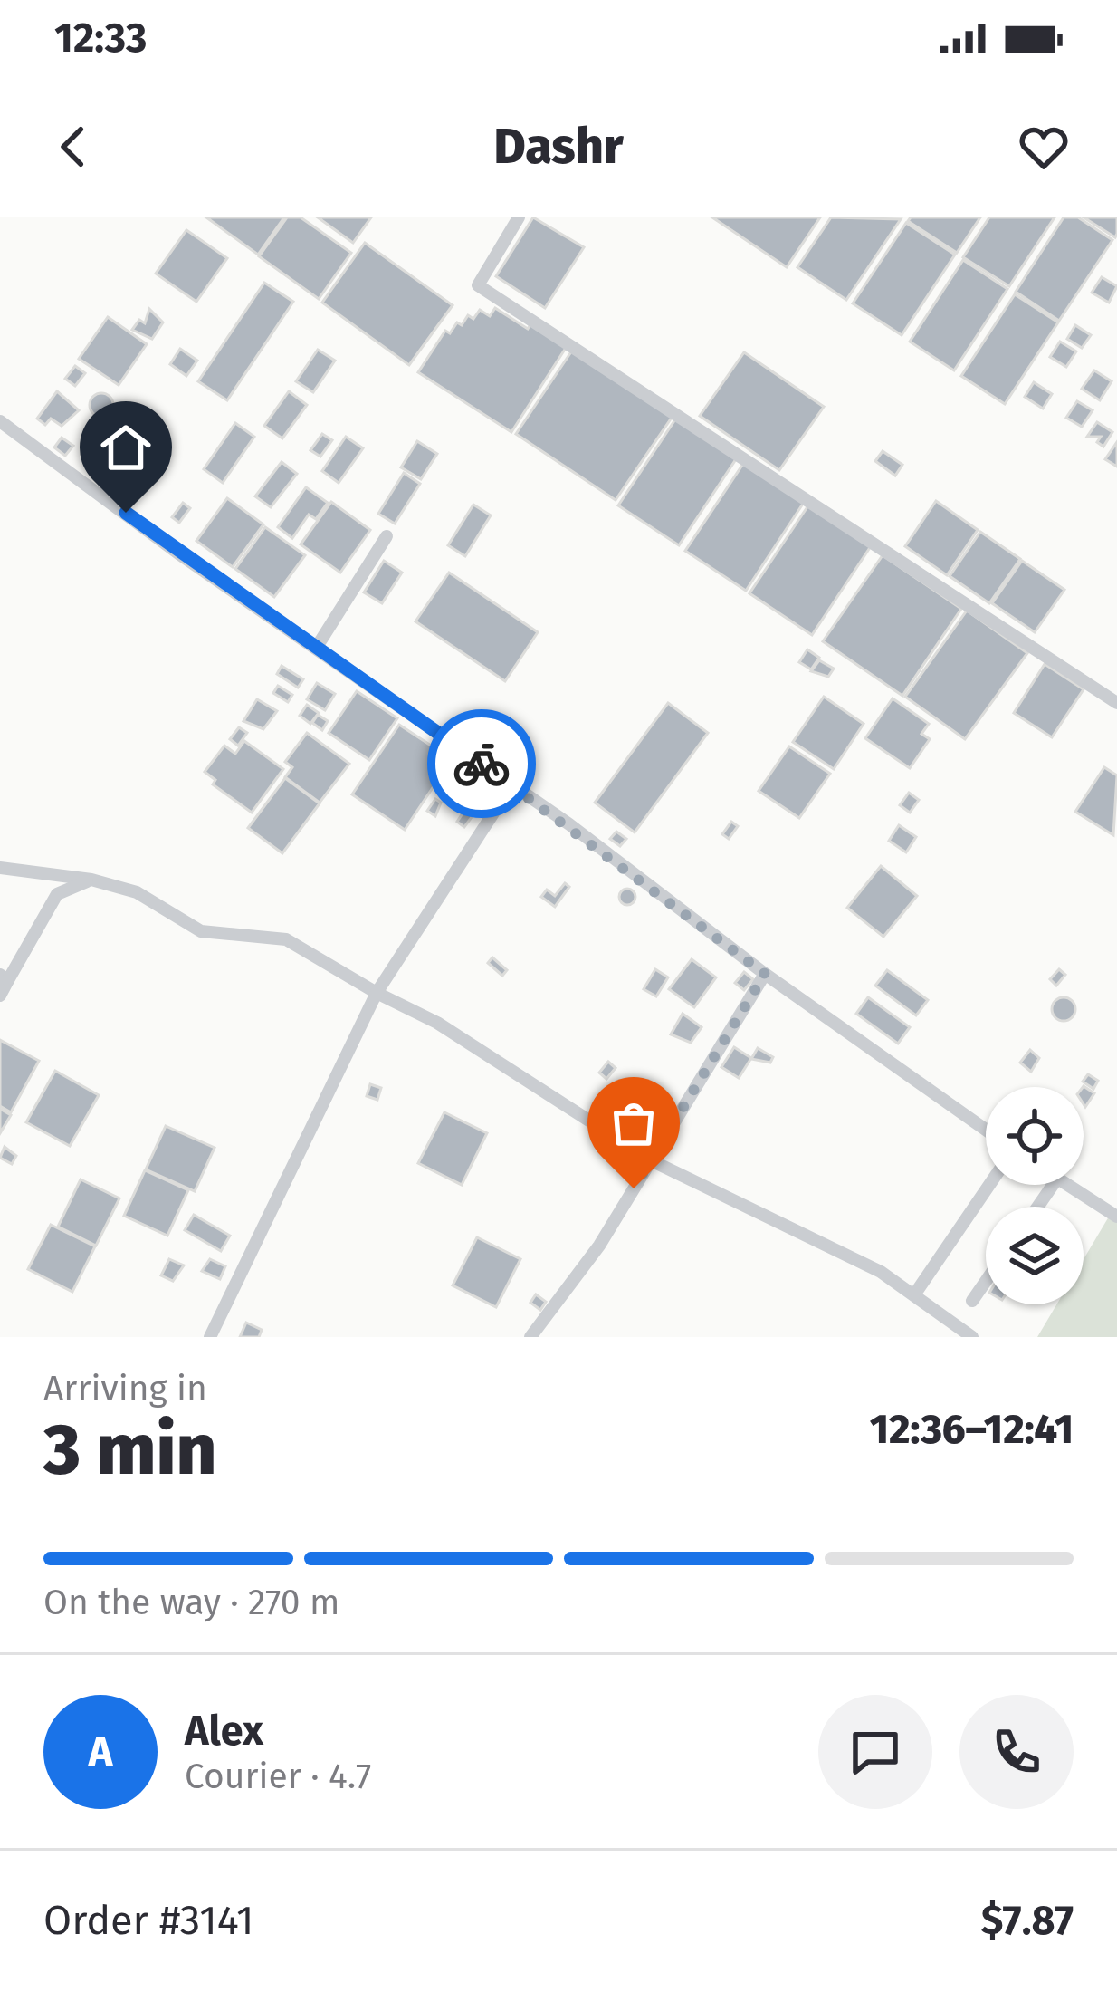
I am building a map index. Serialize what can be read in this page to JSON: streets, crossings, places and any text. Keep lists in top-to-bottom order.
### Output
{
  "page": {
    "status": "12:33",
    "header": "Dashr",
    "heading": ["3 min", "Arriving in", "12:36–12:41"],
    "panel": [
      "Alex",
      "Courier · 4.7",
      "Order #3141",
      "$7.87"
    ],
    "bar": "On the way · 270 m",
    "round": "A"
  }
}
